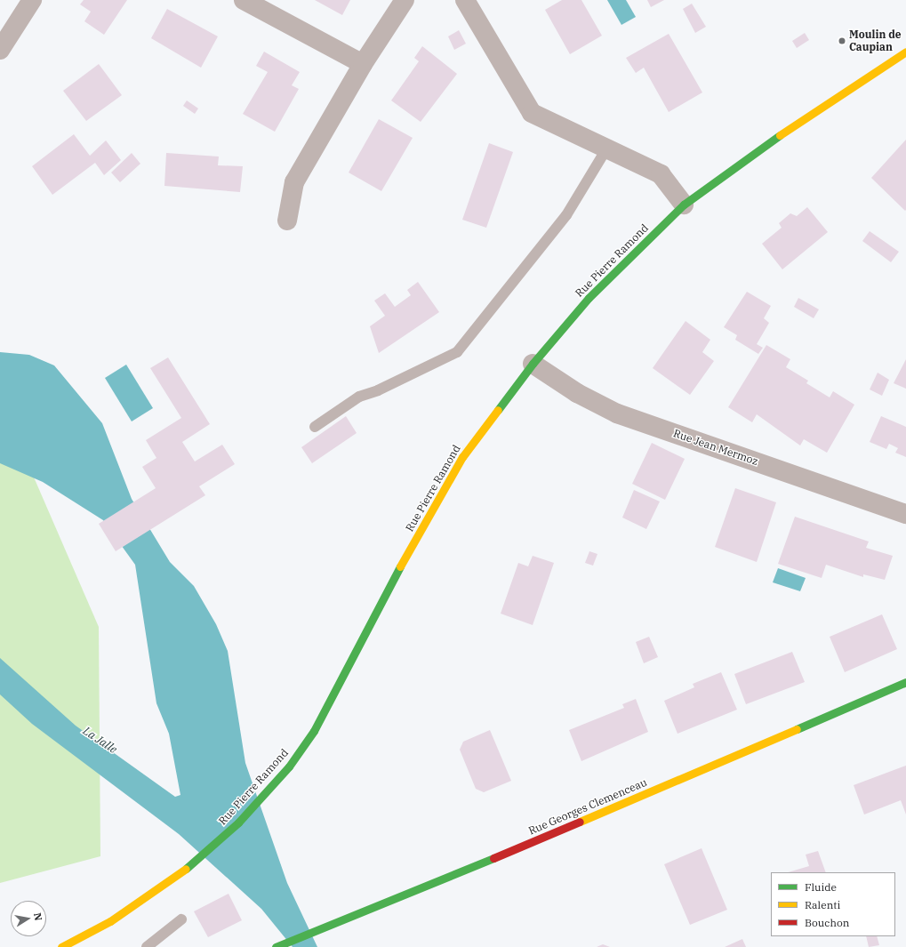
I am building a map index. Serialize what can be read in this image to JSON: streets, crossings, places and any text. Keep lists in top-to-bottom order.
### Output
{
  "streets": {
    "main road": ["Rue Pierre Ramond", "Rue Georges Clemenceau"],
    "street": ["Rue Jean Mermoz"]
  },
  "crossings": [
    ["Rue Pierre Ramond", "Rue Jean Mermoz"]
  ],
  "water": ["La Jalle"],
  "places": ["Moulin de Caupian"],
  "legend": ["Fluide", "Ralenti", "Bouchon"],
  "north": "right"
}
